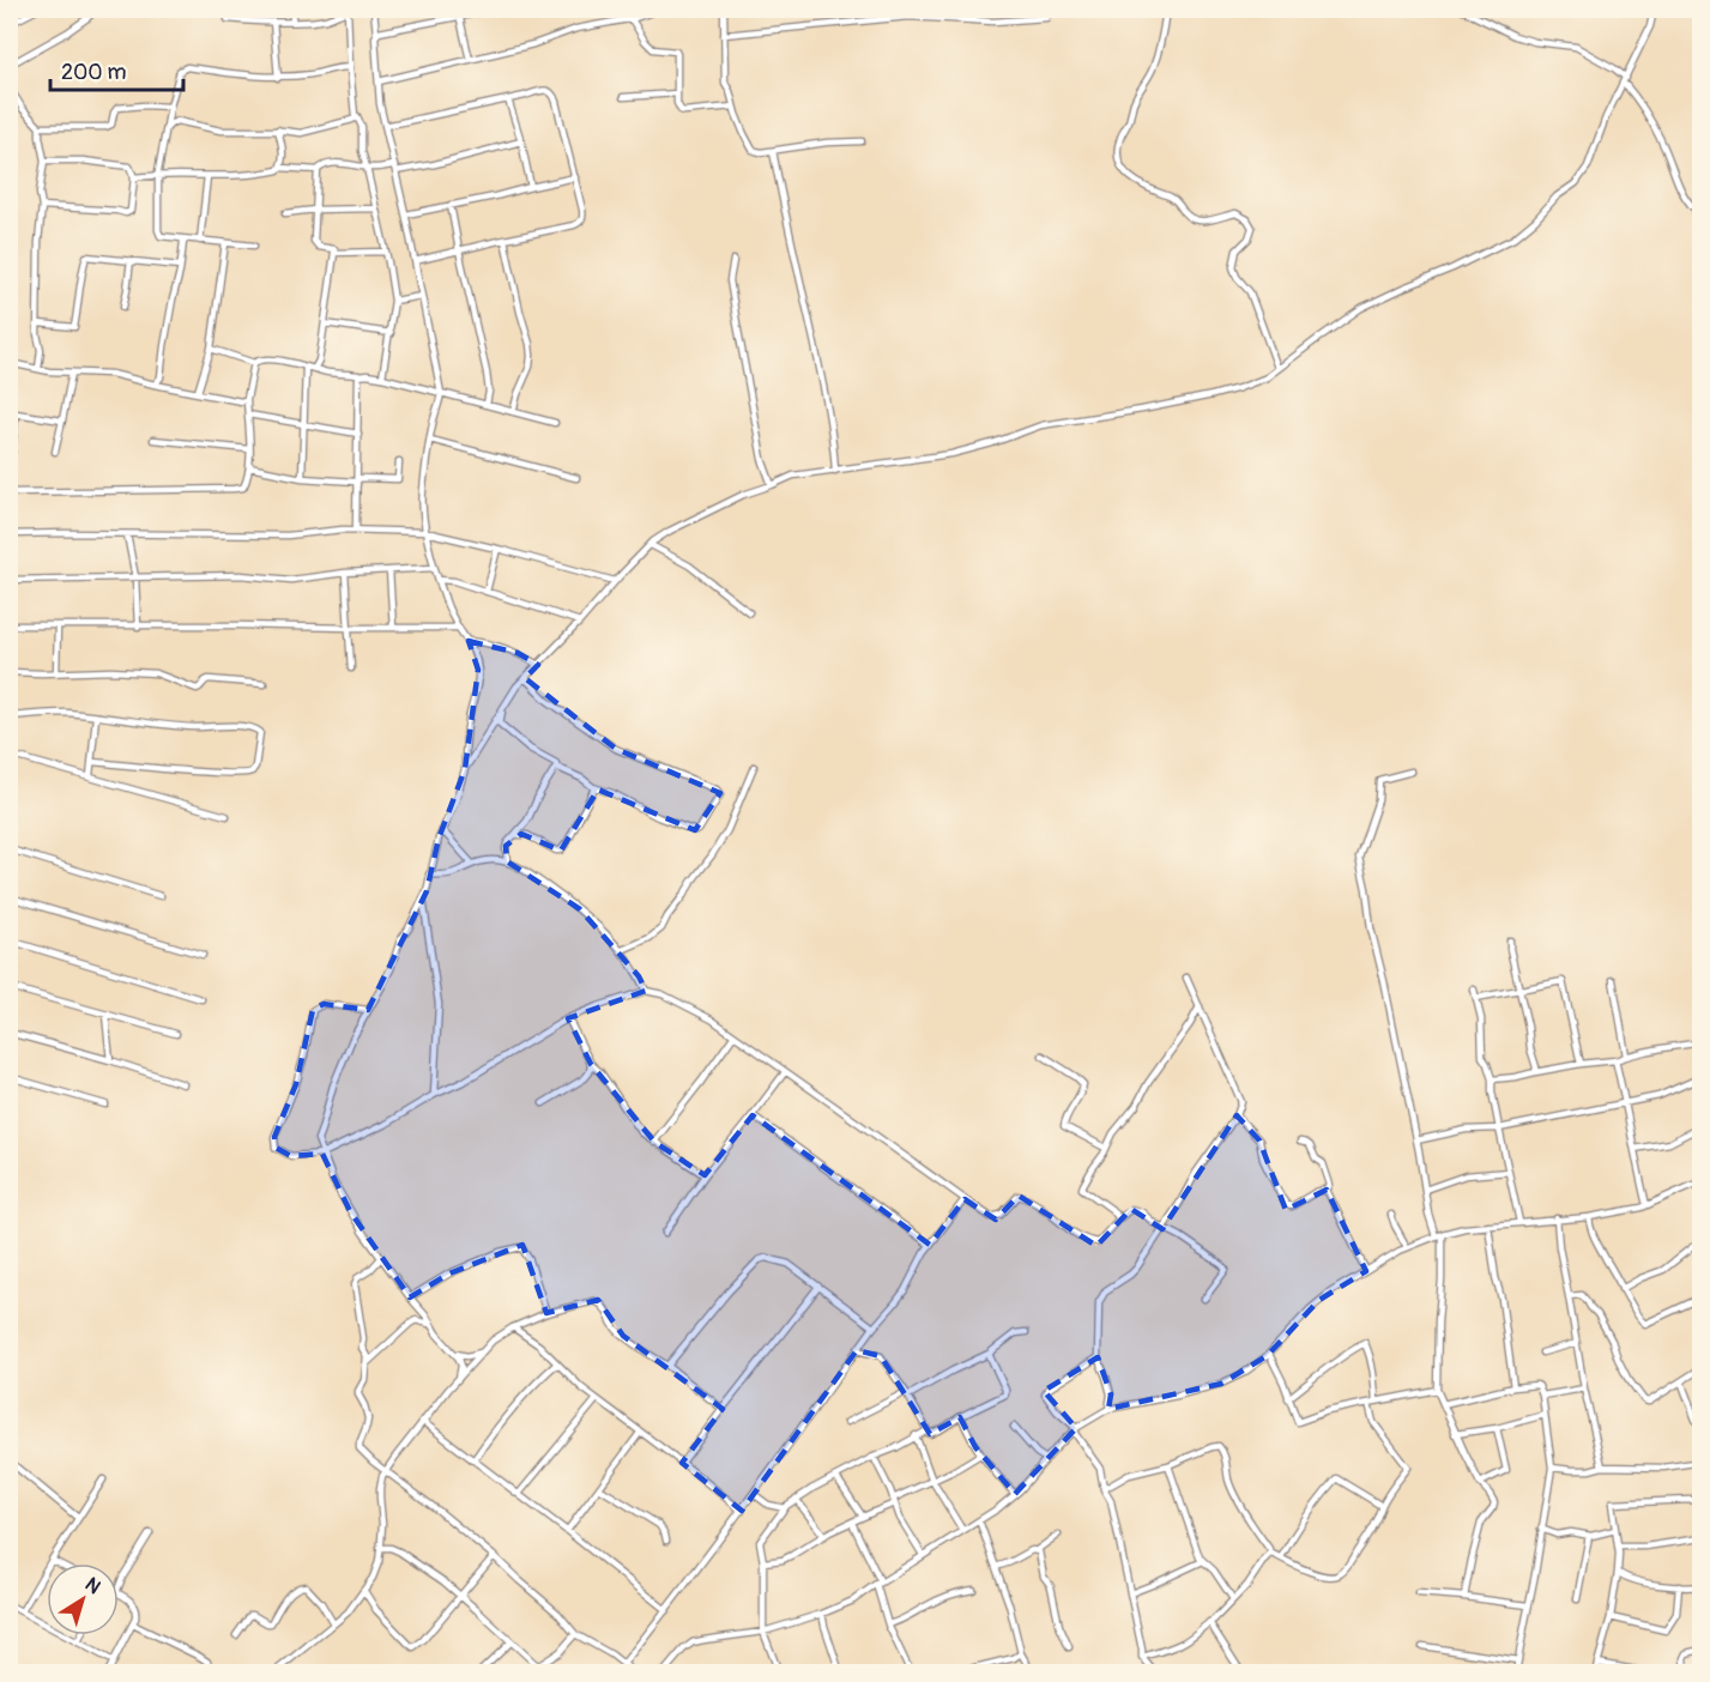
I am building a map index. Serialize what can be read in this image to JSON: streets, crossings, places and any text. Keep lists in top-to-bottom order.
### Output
{
  "scale_bar": "200 m",
  "north": "top right"
}
